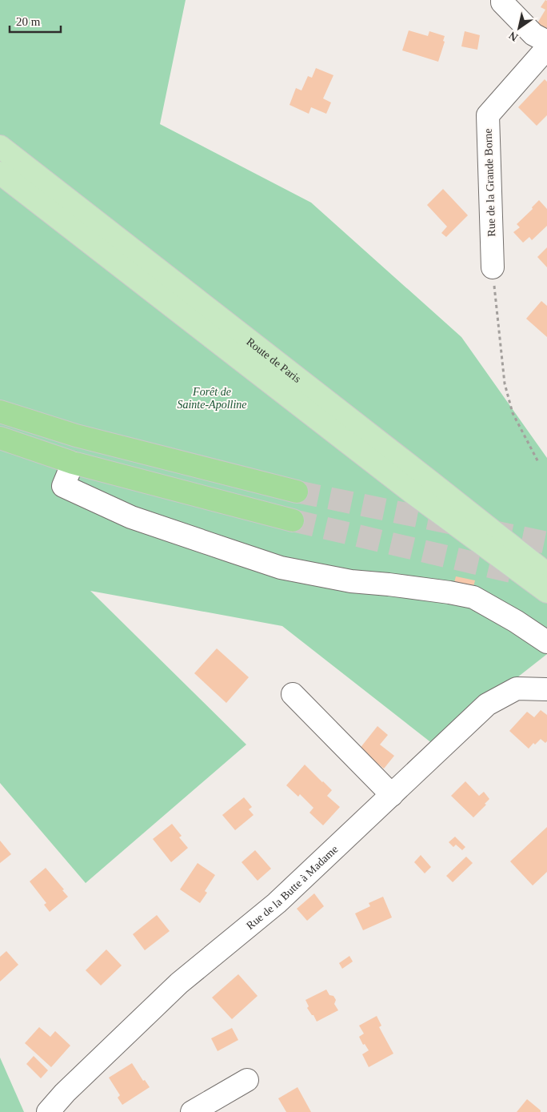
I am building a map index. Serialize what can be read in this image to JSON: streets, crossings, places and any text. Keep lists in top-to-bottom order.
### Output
{
  "streets": {
    "main road": ["Route de Paris"],
    "street": ["Rue de la Grande Borne", "Rue de la Butte à Madame"]
  },
  "parks": ["Forêt de Sainte-Apolline"],
  "scale_bar": "20 m",
  "north": "bottom left"
}
